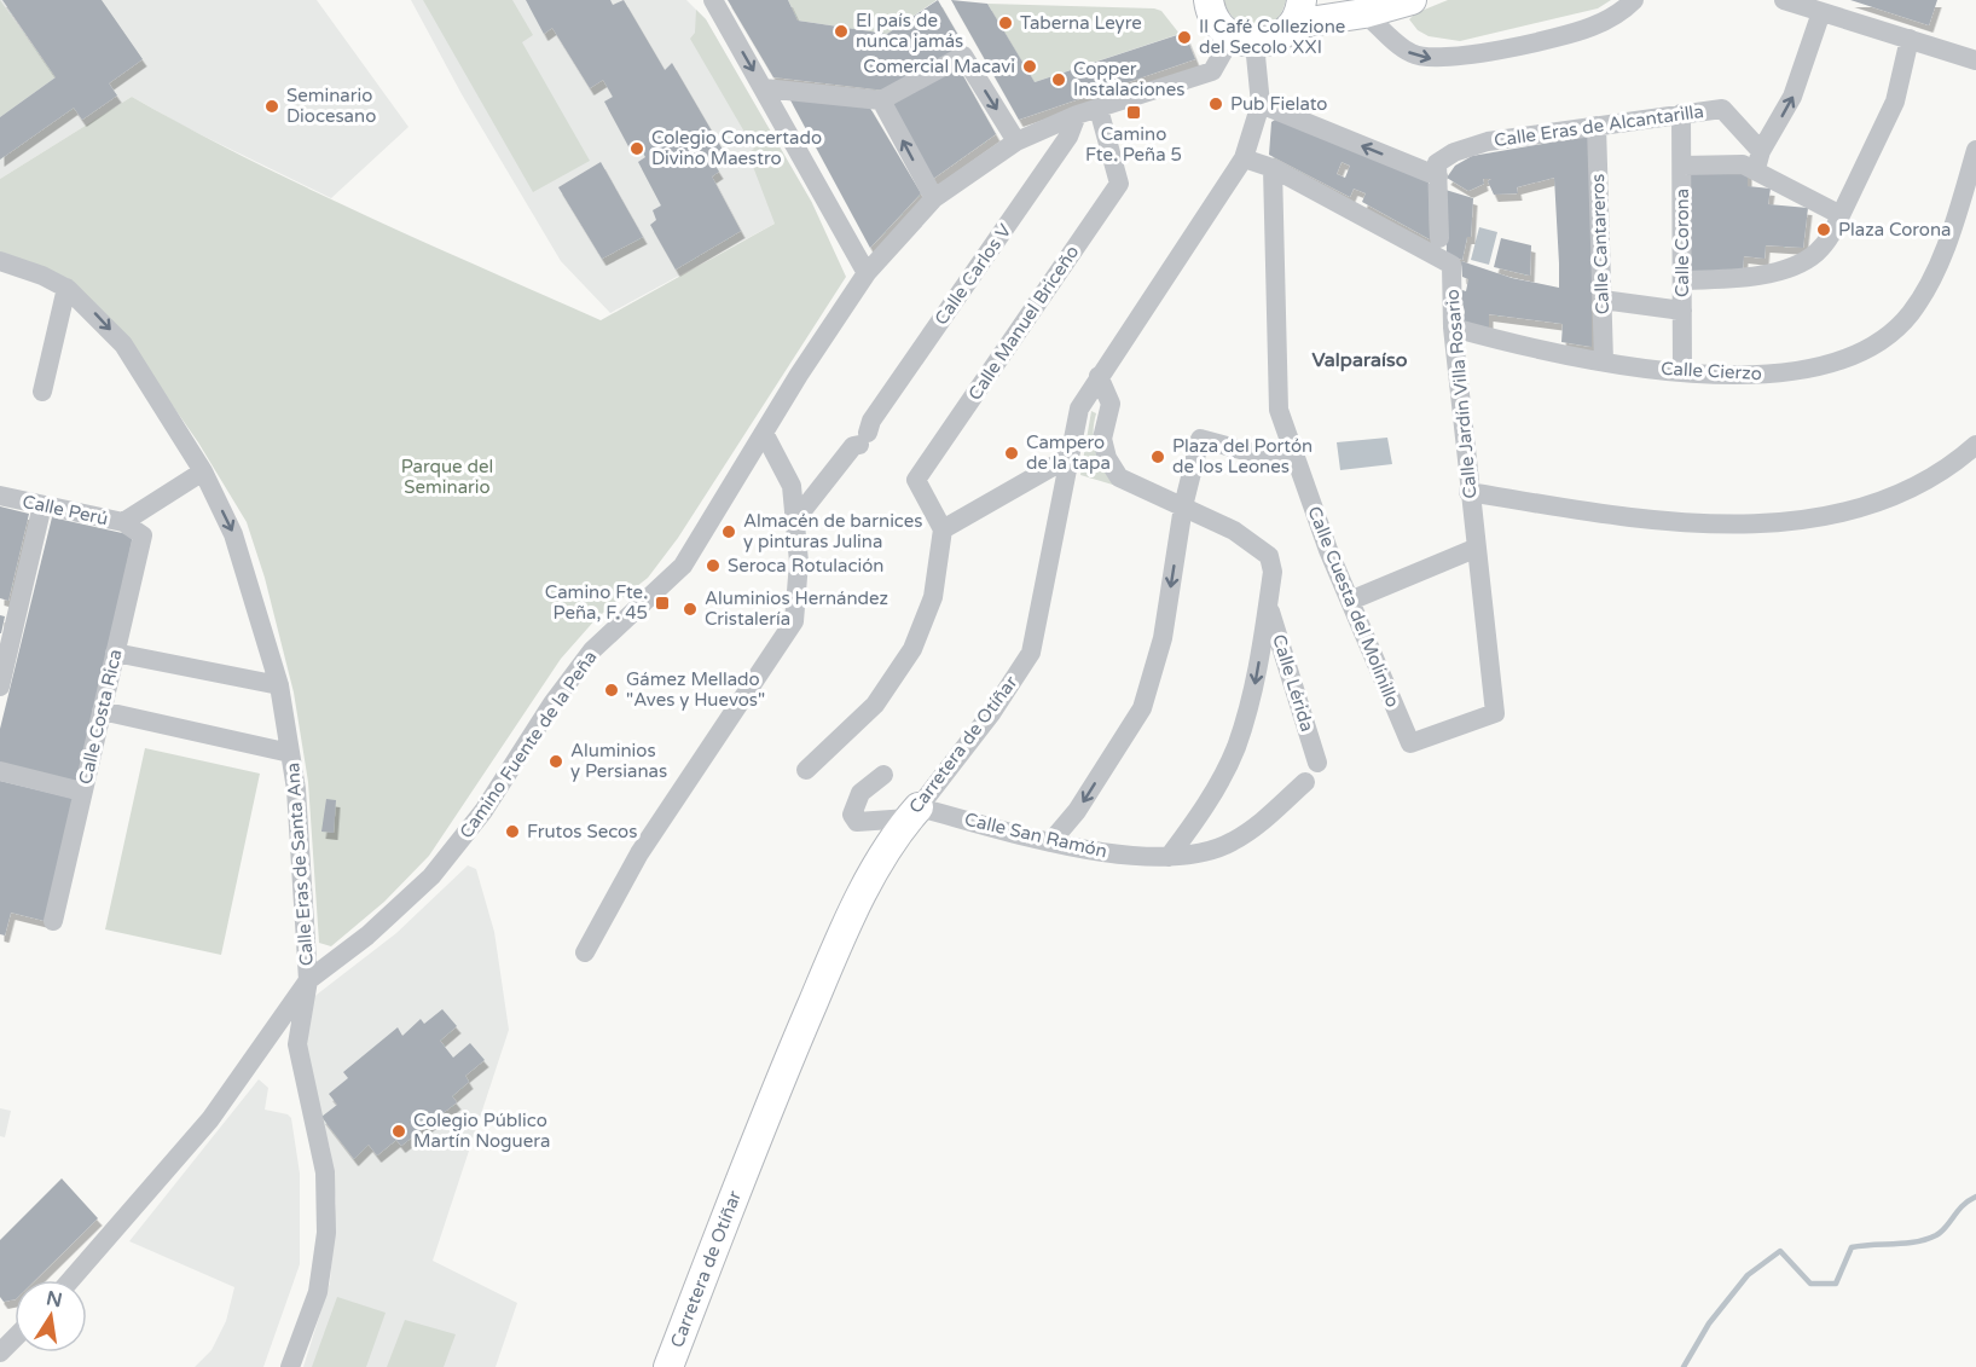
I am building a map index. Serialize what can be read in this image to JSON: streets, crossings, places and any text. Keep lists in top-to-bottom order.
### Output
{
  "streets": {
    "street": [
      "Calle Eras de Alcantarilla",
      "Calle Corona",
      "Calle Cantareros",
      "Calle Carlos V",
      "Calle Manuel Briceño",
      "Calle Cierzo",
      "Calle Jardín Villa Rosario",
      "Calle Perú",
      "Calle Cuesta del Molinillo",
      "Calle Lérida",
      "Calle Costa Rica",
      "Camino Fuente de la Peña",
      "Carretera de Otíñar",
      "Calle San Ramón",
      "Calle Eras de Santa Ana"
    ]
  },
  "crossings": [
    ["Calle Eras de Alcantarilla", "Calle Corona"],
    ["Calle Eras de Alcantarilla", "Calle Cantareros"],
    ["Calle Corona", "Calle Cierzo"],
    ["Calle Cantareros", "Calle Cierzo"],
    ["Calle Carlos V", "Camino Fuente de la Peña"],
    ["Calle Manuel Briceño", "Camino Fuente de la Peña"],
    ["Calle Cierzo", "Calle Jardín Villa Rosario"],
    ["Calle Jardín Villa Rosario", "Calle Cuesta del Molinillo"],
    ["Calle Jardín Villa Rosario", "Carretera de Otíñar"],
    ["Calle Perú", "Calle Costa Rica"],
    ["Calle Perú", "Calle Eras de Santa Ana"],
    ["Camino Fuente de la Peña", "Carretera de Otíñar"],
    ["Camino Fuente de la Peña", "Calle Eras de Santa Ana"],
    ["Carretera de Otíñar", "Calle San Ramón"]
  ],
  "one_way": ["Calle Eras de Santa Ana"],
  "districts": ["Valparaíso"],
  "parks": ["Parque del Seminario"],
  "places": {
    "other": [
      "Taberna Leyre",
      "El país de nunca jamás",
      "Il Café Collezione del Secolo XXI",
      "Comercial Macavi",
      "Copper Instalaciones",
      "Pub Fielato",
      "Seminario Diocesano",
      "Colegio Concertado Divino Maestro",
      "Plaza Corona",
      "Campero de la tapa",
      "Plaza del Portón de los Leones",
      "Almacén de barnices y pinturas Julina",
      "Seroca Rotulación",
      "Aluminios Hernández Cristalería",
      "Gámez Mellado \"Aves y Huevos\"",
      "Aluminios y Persianas",
      "Frutos Secos",
      "Colegio Público Martín Noguera"
    ],
    "transit": ["Camino Fte. Peña 5", "Camino Fte. Peña, F. 45"]
  },
  "north": "top"
}
